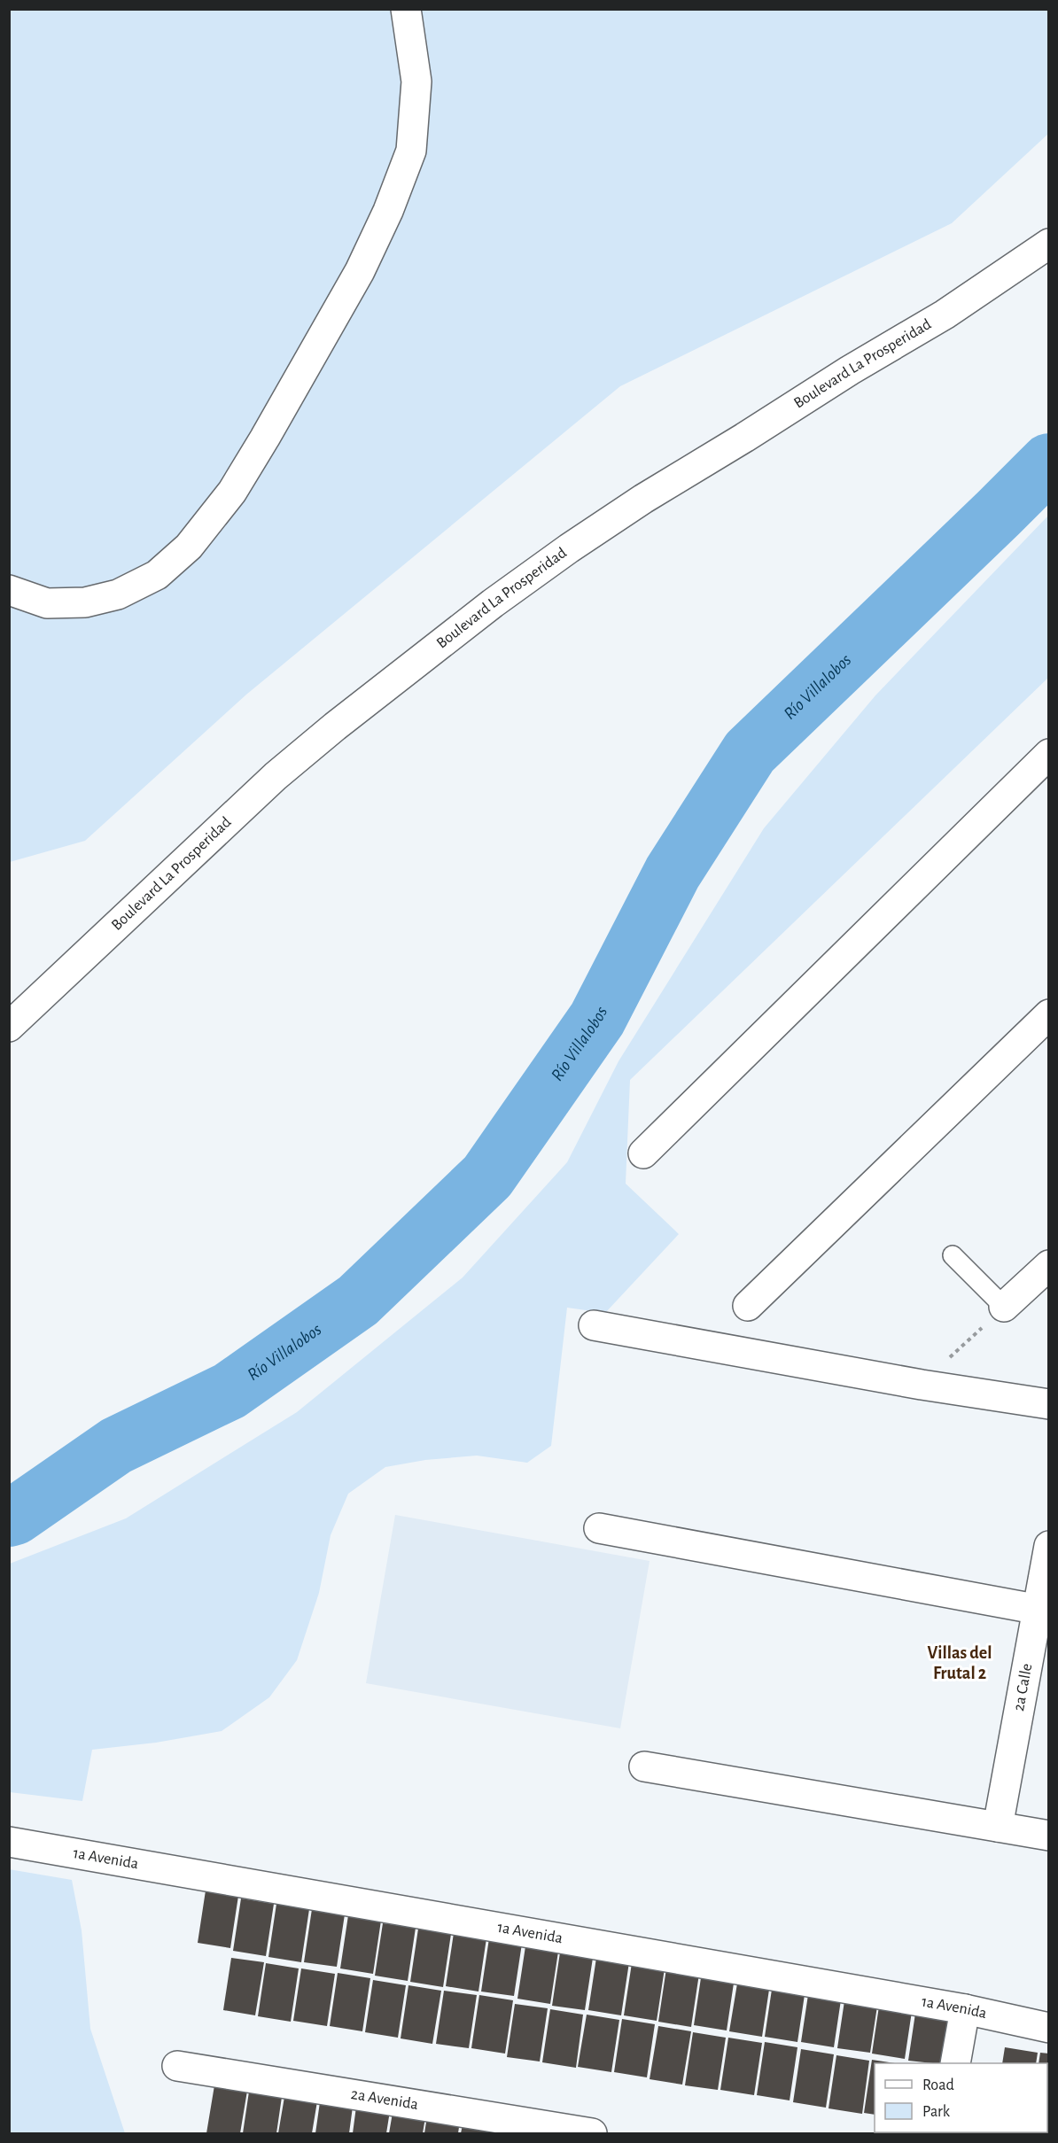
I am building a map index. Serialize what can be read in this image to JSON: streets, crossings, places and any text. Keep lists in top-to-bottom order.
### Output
{
  "streets": {
    "street": [
      "Boulevard La Prosperidad",
      "2a Calle",
      "1a Avenida",
      "2a Avenida"
    ]
  },
  "districts": ["Villas del Frutal 2"],
  "water": ["Río Villalobos"],
  "legend": ["Road", "Park"]
}
